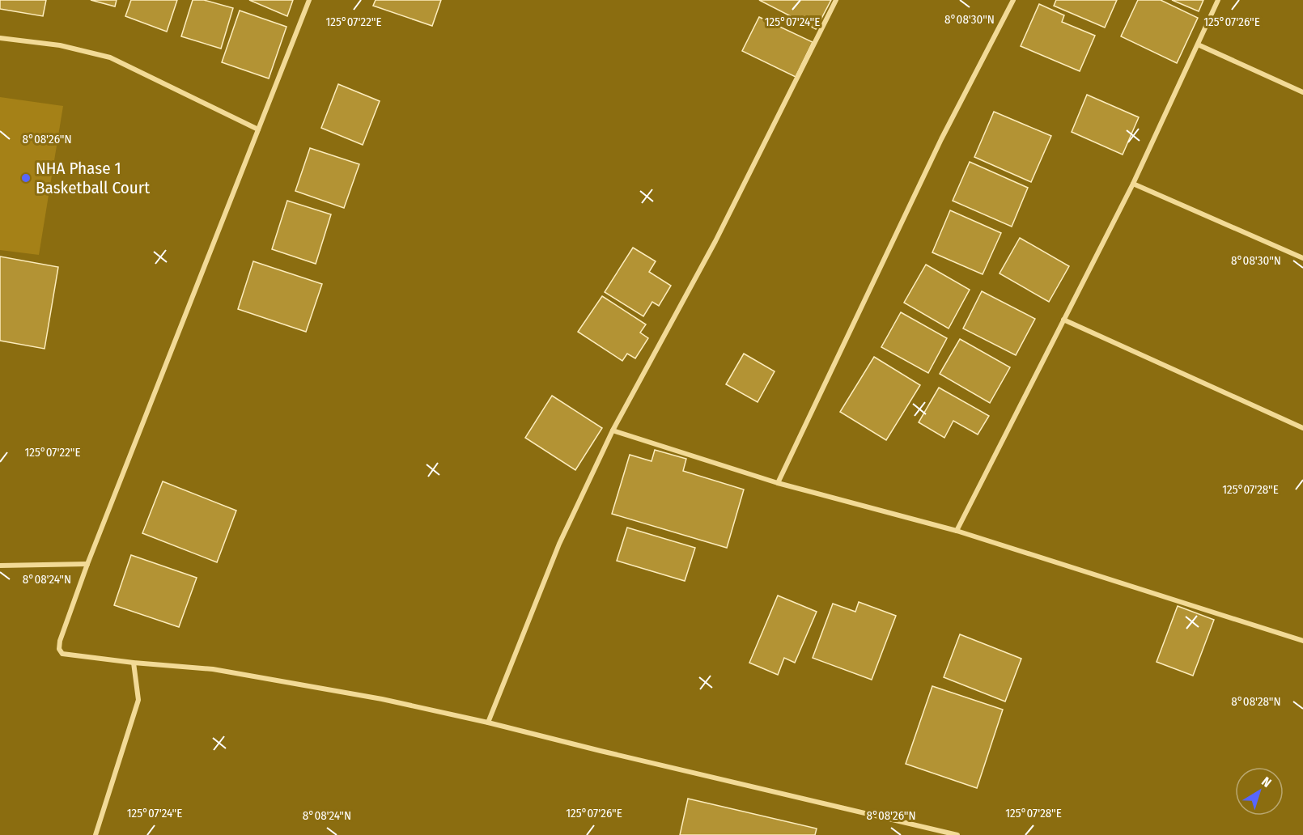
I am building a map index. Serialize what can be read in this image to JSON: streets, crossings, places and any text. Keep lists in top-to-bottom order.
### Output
{
  "places": ["NHA Phase 1 Basketball Court"],
  "north": "top right",
  "coordinates": [
    "8°08'30\"N",
    "125°07'22\"E",
    "125°07'24\"E",
    "125°07'26\"E",
    "8°08'26\"N",
    "125°07'28\"E",
    "8°08'24\"N",
    "8°08'28\"N"
  ]
}
